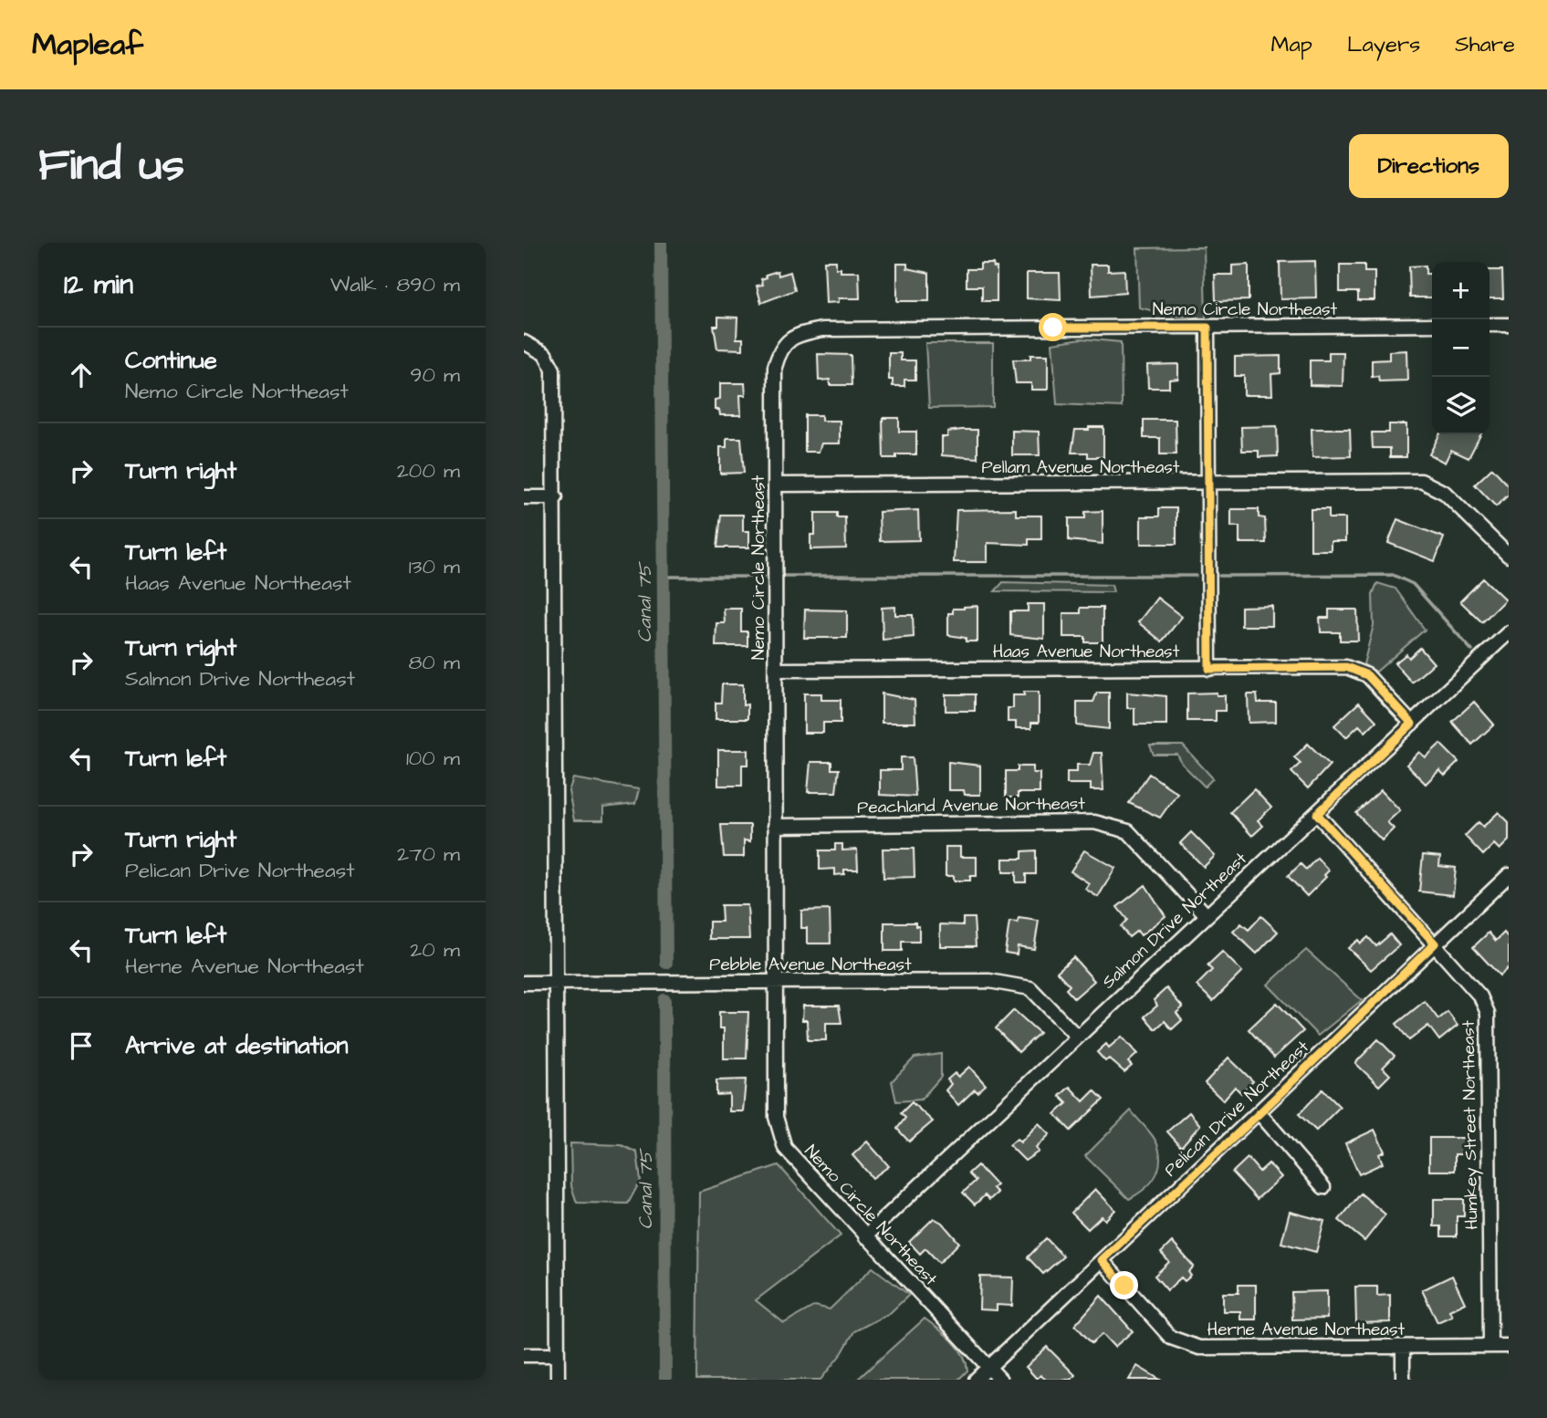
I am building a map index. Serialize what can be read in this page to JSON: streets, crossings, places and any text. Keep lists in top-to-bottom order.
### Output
{
  "streets": {
    "street": [
      "Nemo Circle Northeast",
      "Pellam Avenue Northeast",
      "Haas Avenue Northeast",
      "Peachland Avenue Northeast",
      "Salmon Drive Northeast",
      "Pebble Avenue Northeast",
      "Pelican Drive Northeast",
      "Humkey Street Northeast",
      "Herne Avenue Northeast"
    ]
  },
  "crossings": [
    ["Nemo Circle Northeast", "Pellam Avenue Northeast"],
    ["Nemo Circle Northeast", "Haas Avenue Northeast"],
    ["Nemo Circle Northeast", "Peachland Avenue Northeast"],
    ["Nemo Circle Northeast", "Salmon Drive Northeast"],
    ["Nemo Circle Northeast", "Pebble Avenue Northeast"],
    ["Nemo Circle Northeast", "Pelican Drive Northeast"],
    ["Haas Avenue Northeast", "Salmon Drive Northeast"],
    ["Peachland Avenue Northeast", "Salmon Drive Northeast"],
    ["Salmon Drive Northeast", "Pebble Avenue Northeast"],
    ["Salmon Drive Northeast", "Humkey Street Northeast"],
    ["Pelican Drive Northeast", "Humkey Street Northeast"],
    ["Pelican Drive Northeast", "Herne Avenue Northeast"],
    ["Humkey Street Northeast", "Herne Avenue Northeast"]
  ],
  "water": ["Canal 75"],
  "page": {
    "header": "Mapleaf",
    "nav": ["Map", "Layers", "Share"],
    "buttons": "Directions",
    "title": "Find us",
    "heading": ["12 min", "Walk · 890 m"],
    "map_buttons": ["+", "−"],
    "list": [
      ["Continue", "Nemo Circle Northeast", "90 m"],
      ["Turn right", "200 m"],
      ["Turn left", "Haas Avenue Northeast", "130 m"],
      ["Turn right", "Salmon Drive Northeast", "80 m"],
      ["Turn left", "100 m"],
      ["Turn right", "Pelican Drive Northeast", "270 m"],
      ["Turn left", "Herne Avenue Northeast", "20 m"],
      "Arrive at destination"
    ]
  }
}
